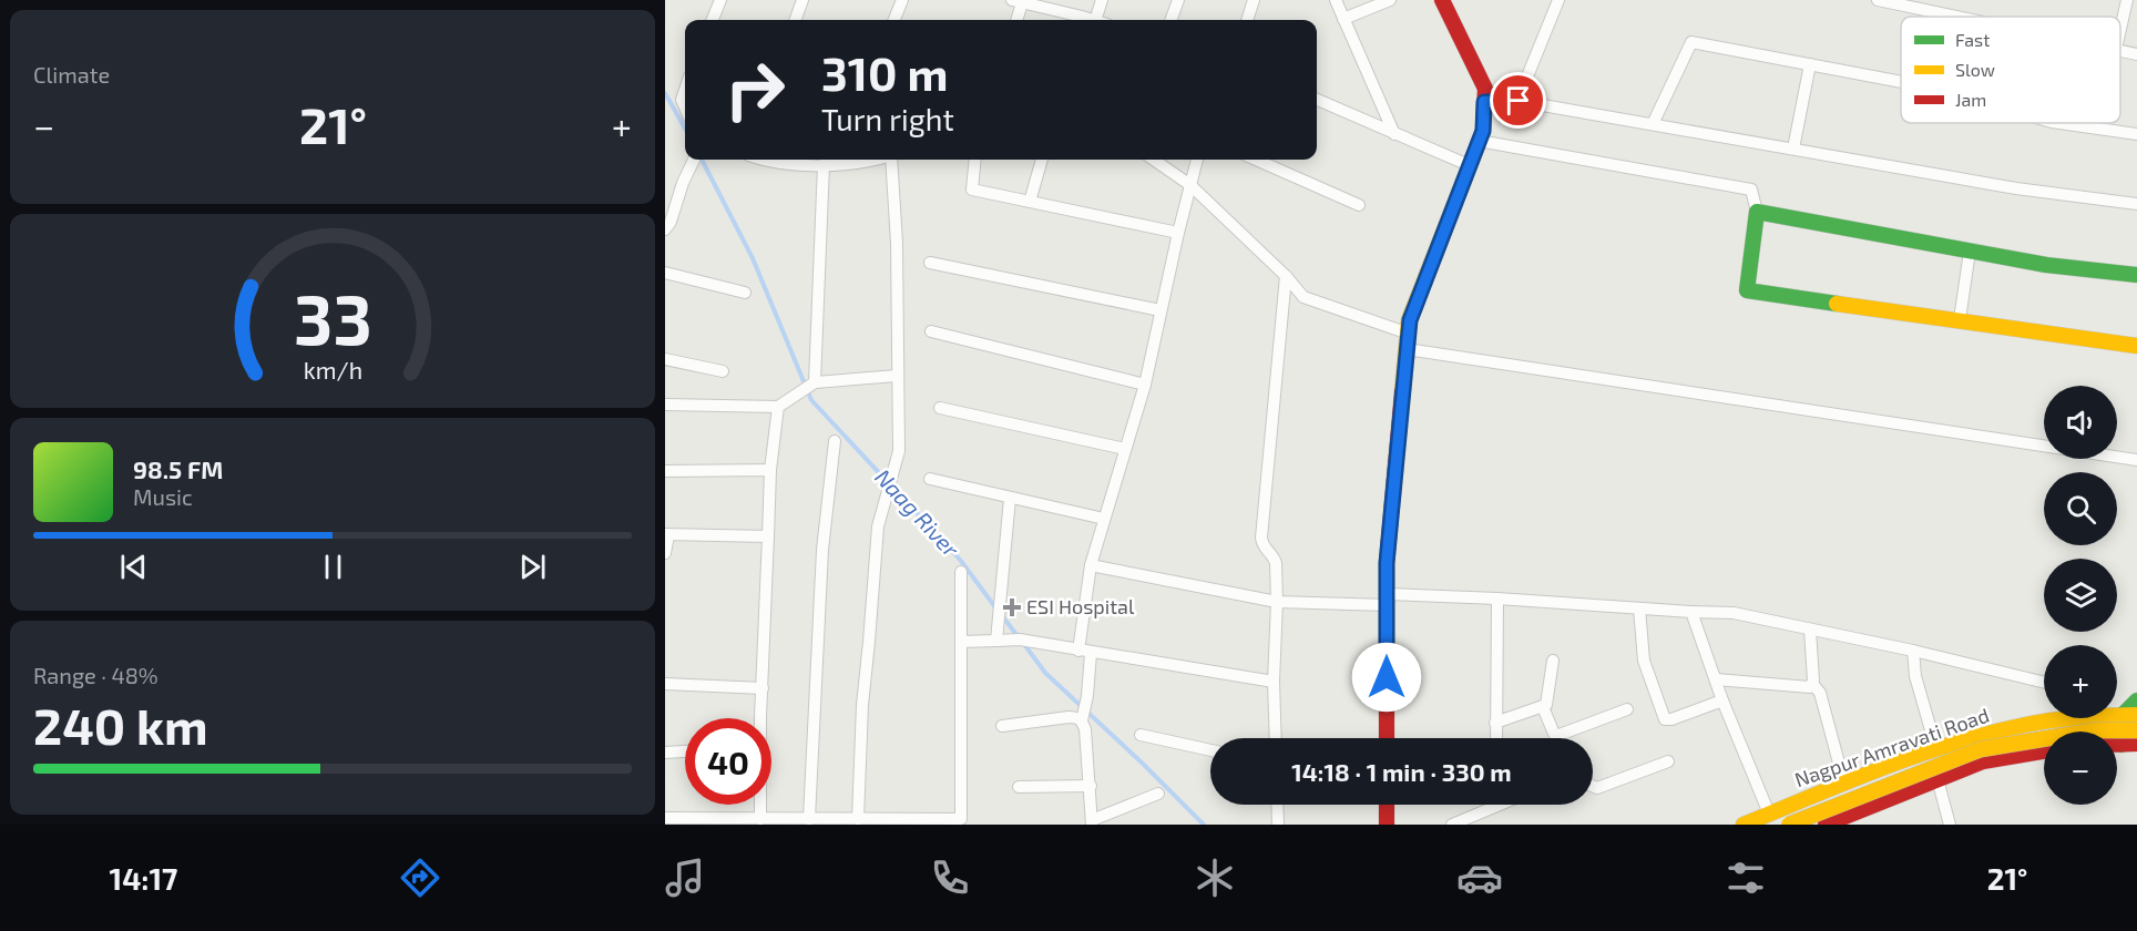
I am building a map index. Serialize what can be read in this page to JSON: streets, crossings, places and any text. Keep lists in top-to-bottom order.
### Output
{
  "streets": {
    "main road": ["Nagpur Amravati Road"]
  },
  "water": ["Naag River"],
  "places": {
    "health": ["ESI Hospital"]
  },
  "legend": ["Fast", "Slow", "Jam"],
  "page": {
    "tile": [
      "Climate",
      ["Range · 48%", "240 km"]
    ],
    "turn": ["310 m", "Turn right"],
    "heat": ["−", "21°", "+"],
    "map_buttons": ["+", "−"],
    "song": ["98.5 FM", "Music"],
    "limit": "40",
    "trip": "14:18 · 1 min · 330 m",
    "tabs": ["14:17", "21°"],
    "gauge": ["33", "km/h"]
  }
}
